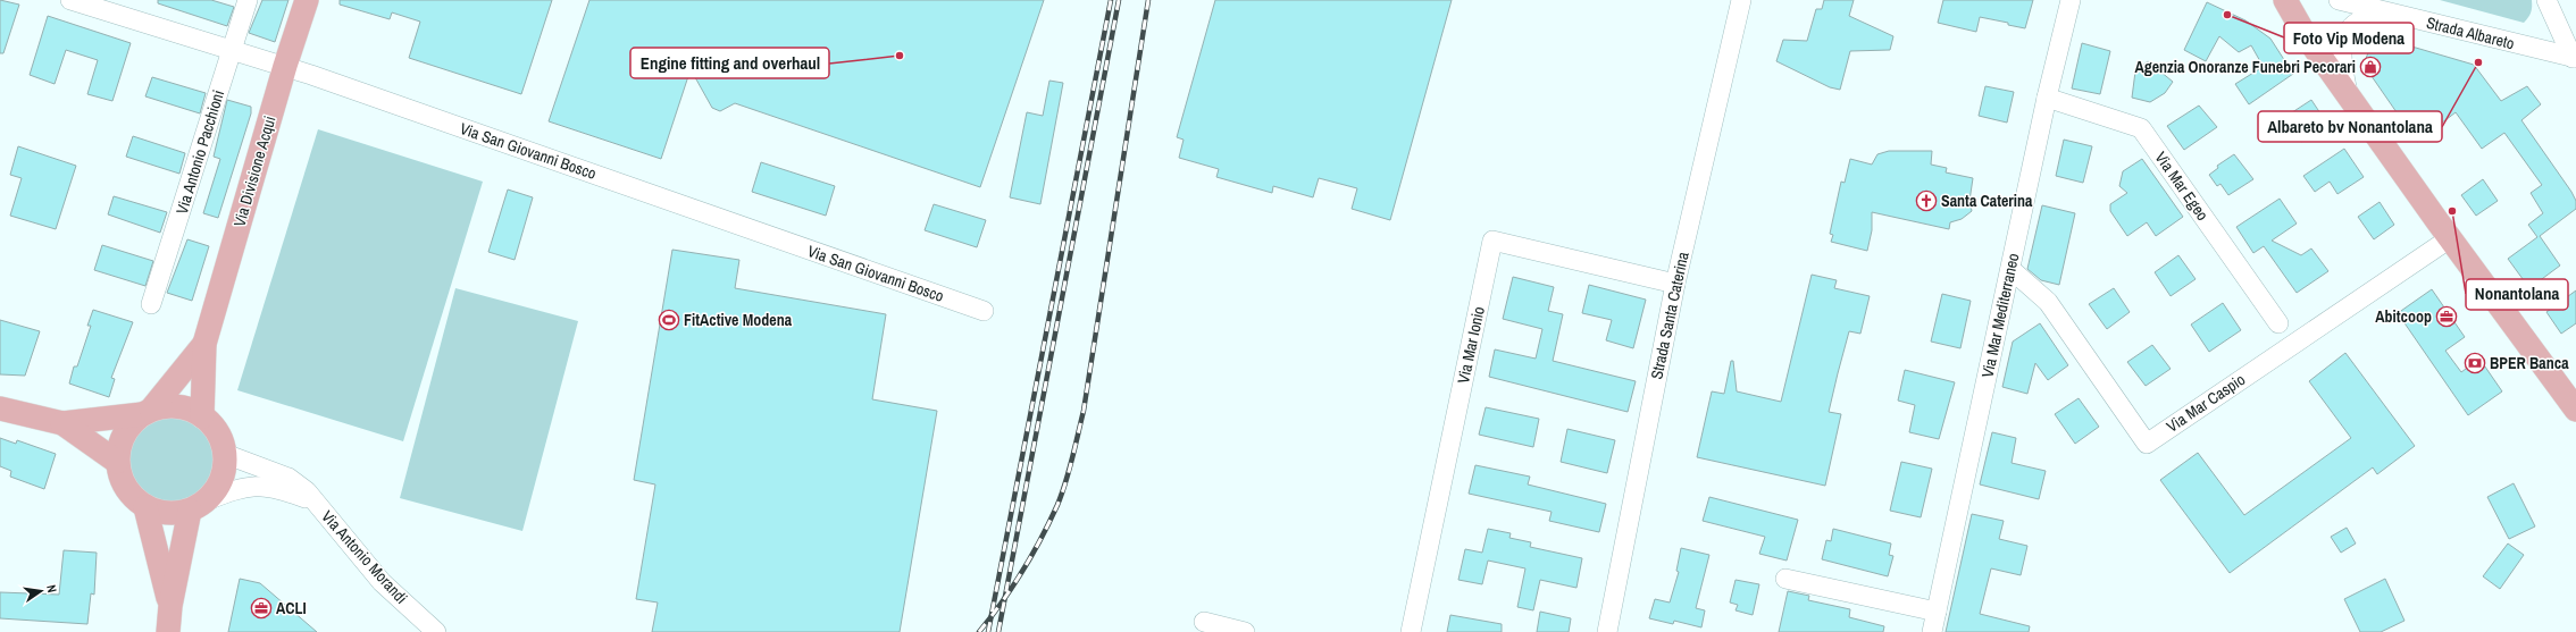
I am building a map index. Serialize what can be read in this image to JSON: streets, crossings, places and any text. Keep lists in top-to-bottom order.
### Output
{
  "streets": {
    "main road": ["Via Divisione Acqui"],
    "street": [
      "Strada Albareto",
      "Via San Giovanni Bosco",
      "Via Antonio Pacchioni",
      "Via Mar Egeo",
      "Strada Santa Caterina",
      "Via Mar Mediterraneo",
      "Via Mar Ionio",
      "Via Mar Caspio",
      "Via Antonio Morandi"
    ]
  },
  "crossings": [
    ["Via San Giovanni Bosco", "Via Antonio Pacchioni"],
    ["Via San Giovanni Bosco", "Via Divisione Acqui"],
    ["Via Divisione Acqui", "Via Antonio Morandi"],
    ["Via Mar Egeo", "Via Mar Mediterraneo"],
    ["Strada Santa Caterina", "Via Mar Ionio"],
    ["Via Mar Mediterraneo", "Via Mar Caspio"]
  ],
  "places": {
    "other": [
      "Foto Vip Modena",
      "Engine fitting and overhaul",
      "Albareto bv Nonantolana",
      "Nonantolana"
    ],
    "shop": ["Agenzia Onoranze Funebri Pecorari"],
    "church": ["Santa Caterina"],
    "office": ["Abitcoop", "ACLI"],
    "sports": ["FitActive Modena"],
    "bank": ["BPER Banca"]
  },
  "north": "right"
}
